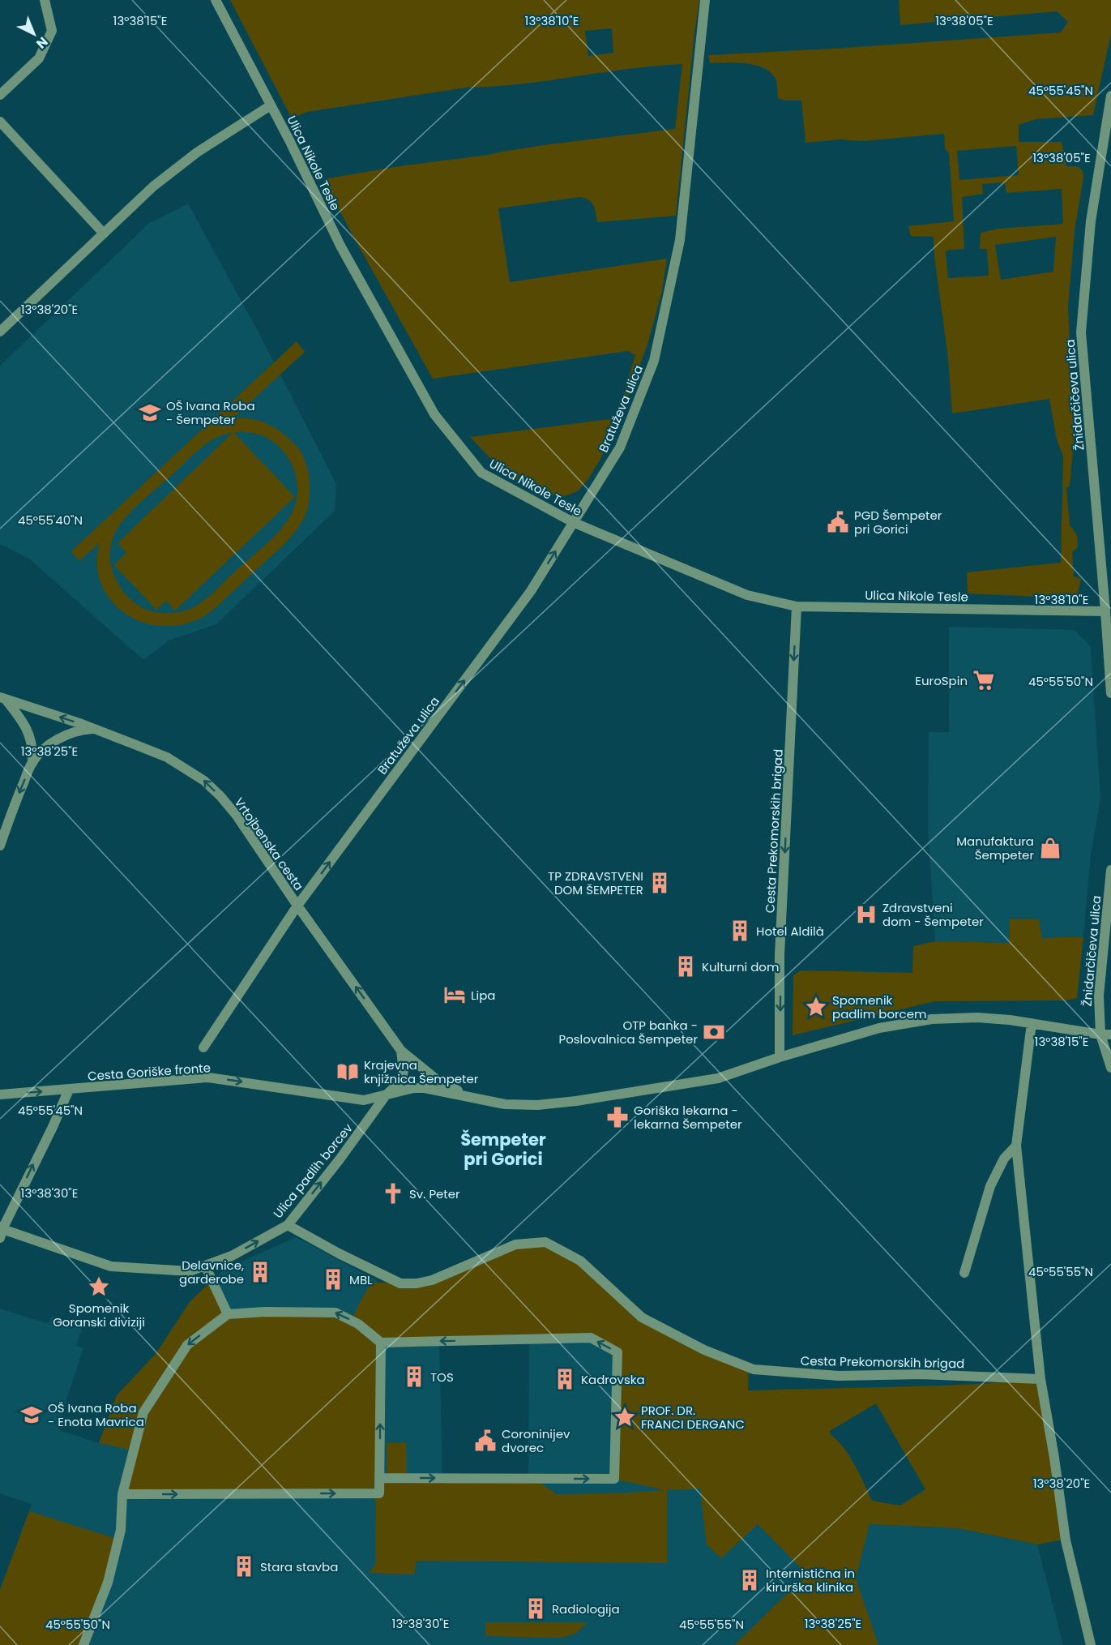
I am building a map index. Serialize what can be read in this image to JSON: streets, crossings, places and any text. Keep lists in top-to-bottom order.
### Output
{
  "streets": {
    "street": [
      "Ulica Nikole Tesle",
      "Žnidarčičeva ulica",
      "Bratuževa ulica",
      "Cesta Prekomorskih brigad",
      "Vrtojbenska cesta",
      "Cesta Goriške fronte",
      "Ulica padlih borcev"
    ]
  },
  "crossings": [
    ["Ulica Nikole Tesle", "Žnidarčičeva ulica"],
    ["Ulica Nikole Tesle", "Bratuževa ulica"],
    ["Ulica Nikole Tesle", "Cesta Prekomorskih brigad"],
    ["Bratuževa ulica", "Vrtojbenska cesta"],
    ["Cesta Prekomorskih brigad", "Ulica padlih borcev"],
    ["Vrtojbenska cesta", "Cesta Goriške fronte"],
    ["Vrtojbenska cesta", "Ulica padlih borcev"],
    ["Cesta Goriške fronte", "Ulica padlih borcev"]
  ],
  "one_way": [
    "Bratuževa ulica",
    "Cesta Prekomorskih brigad",
    "Vrtojbenska cesta",
    "Cesta Goriške fronte",
    "Ulica padlih borcev"
  ],
  "districts": ["Šempeter pri Gorici"],
  "places": {
    "school or university": ["OŠ Ivana Roba - Šempeter", "OŠ Ivana Roba - Enota Mavrica"],
    "public building": ["PGD Šempeter pri Gorici", "Coroninijev dvorec"],
    "supermarket": ["EuroSpin"],
    "shop": ["Manufaktura Šempeter"],
    "building": [
      "TP ZDRAVSTVENI DOM ŠEMPETER",
      "Hotel Aldilà",
      "Kulturni dom",
      "Delavnice, garderobe",
      "MBL",
      "TOS",
      "Kadrovska",
      "Stara stavba",
      "Internistična in kirurška klinika",
      "Radiologija"
    ],
    "hospital": ["Zdravstveni dom - Šempeter"],
    "hotel": ["Lipa"],
    "place": ["Spomenik padlim borcem", "Spomenik Goranski diviziji", "PROF. DR. FRANCI DERGANC"],
    "bank": ["OTP banka - Poslovalnica Šempeter"],
    "library": ["Krajevna knjižnica Šempeter"],
    "pharmacy": ["Goriška lekarna - lekarna Šempeter"],
    "church": ["Sv. Peter"]
  },
  "north": "bottom right",
  "coordinates": [
    "13°38'10\"E",
    "13°38'05\"E",
    "13°38'15\"E",
    "45°55'45\"N",
    "13°38'20\"E",
    "45°55'40\"N",
    "45°55'50\"N",
    "13°38'25\"E",
    "13°38'30\"E",
    "45°55'55\"N"
  ]
}
